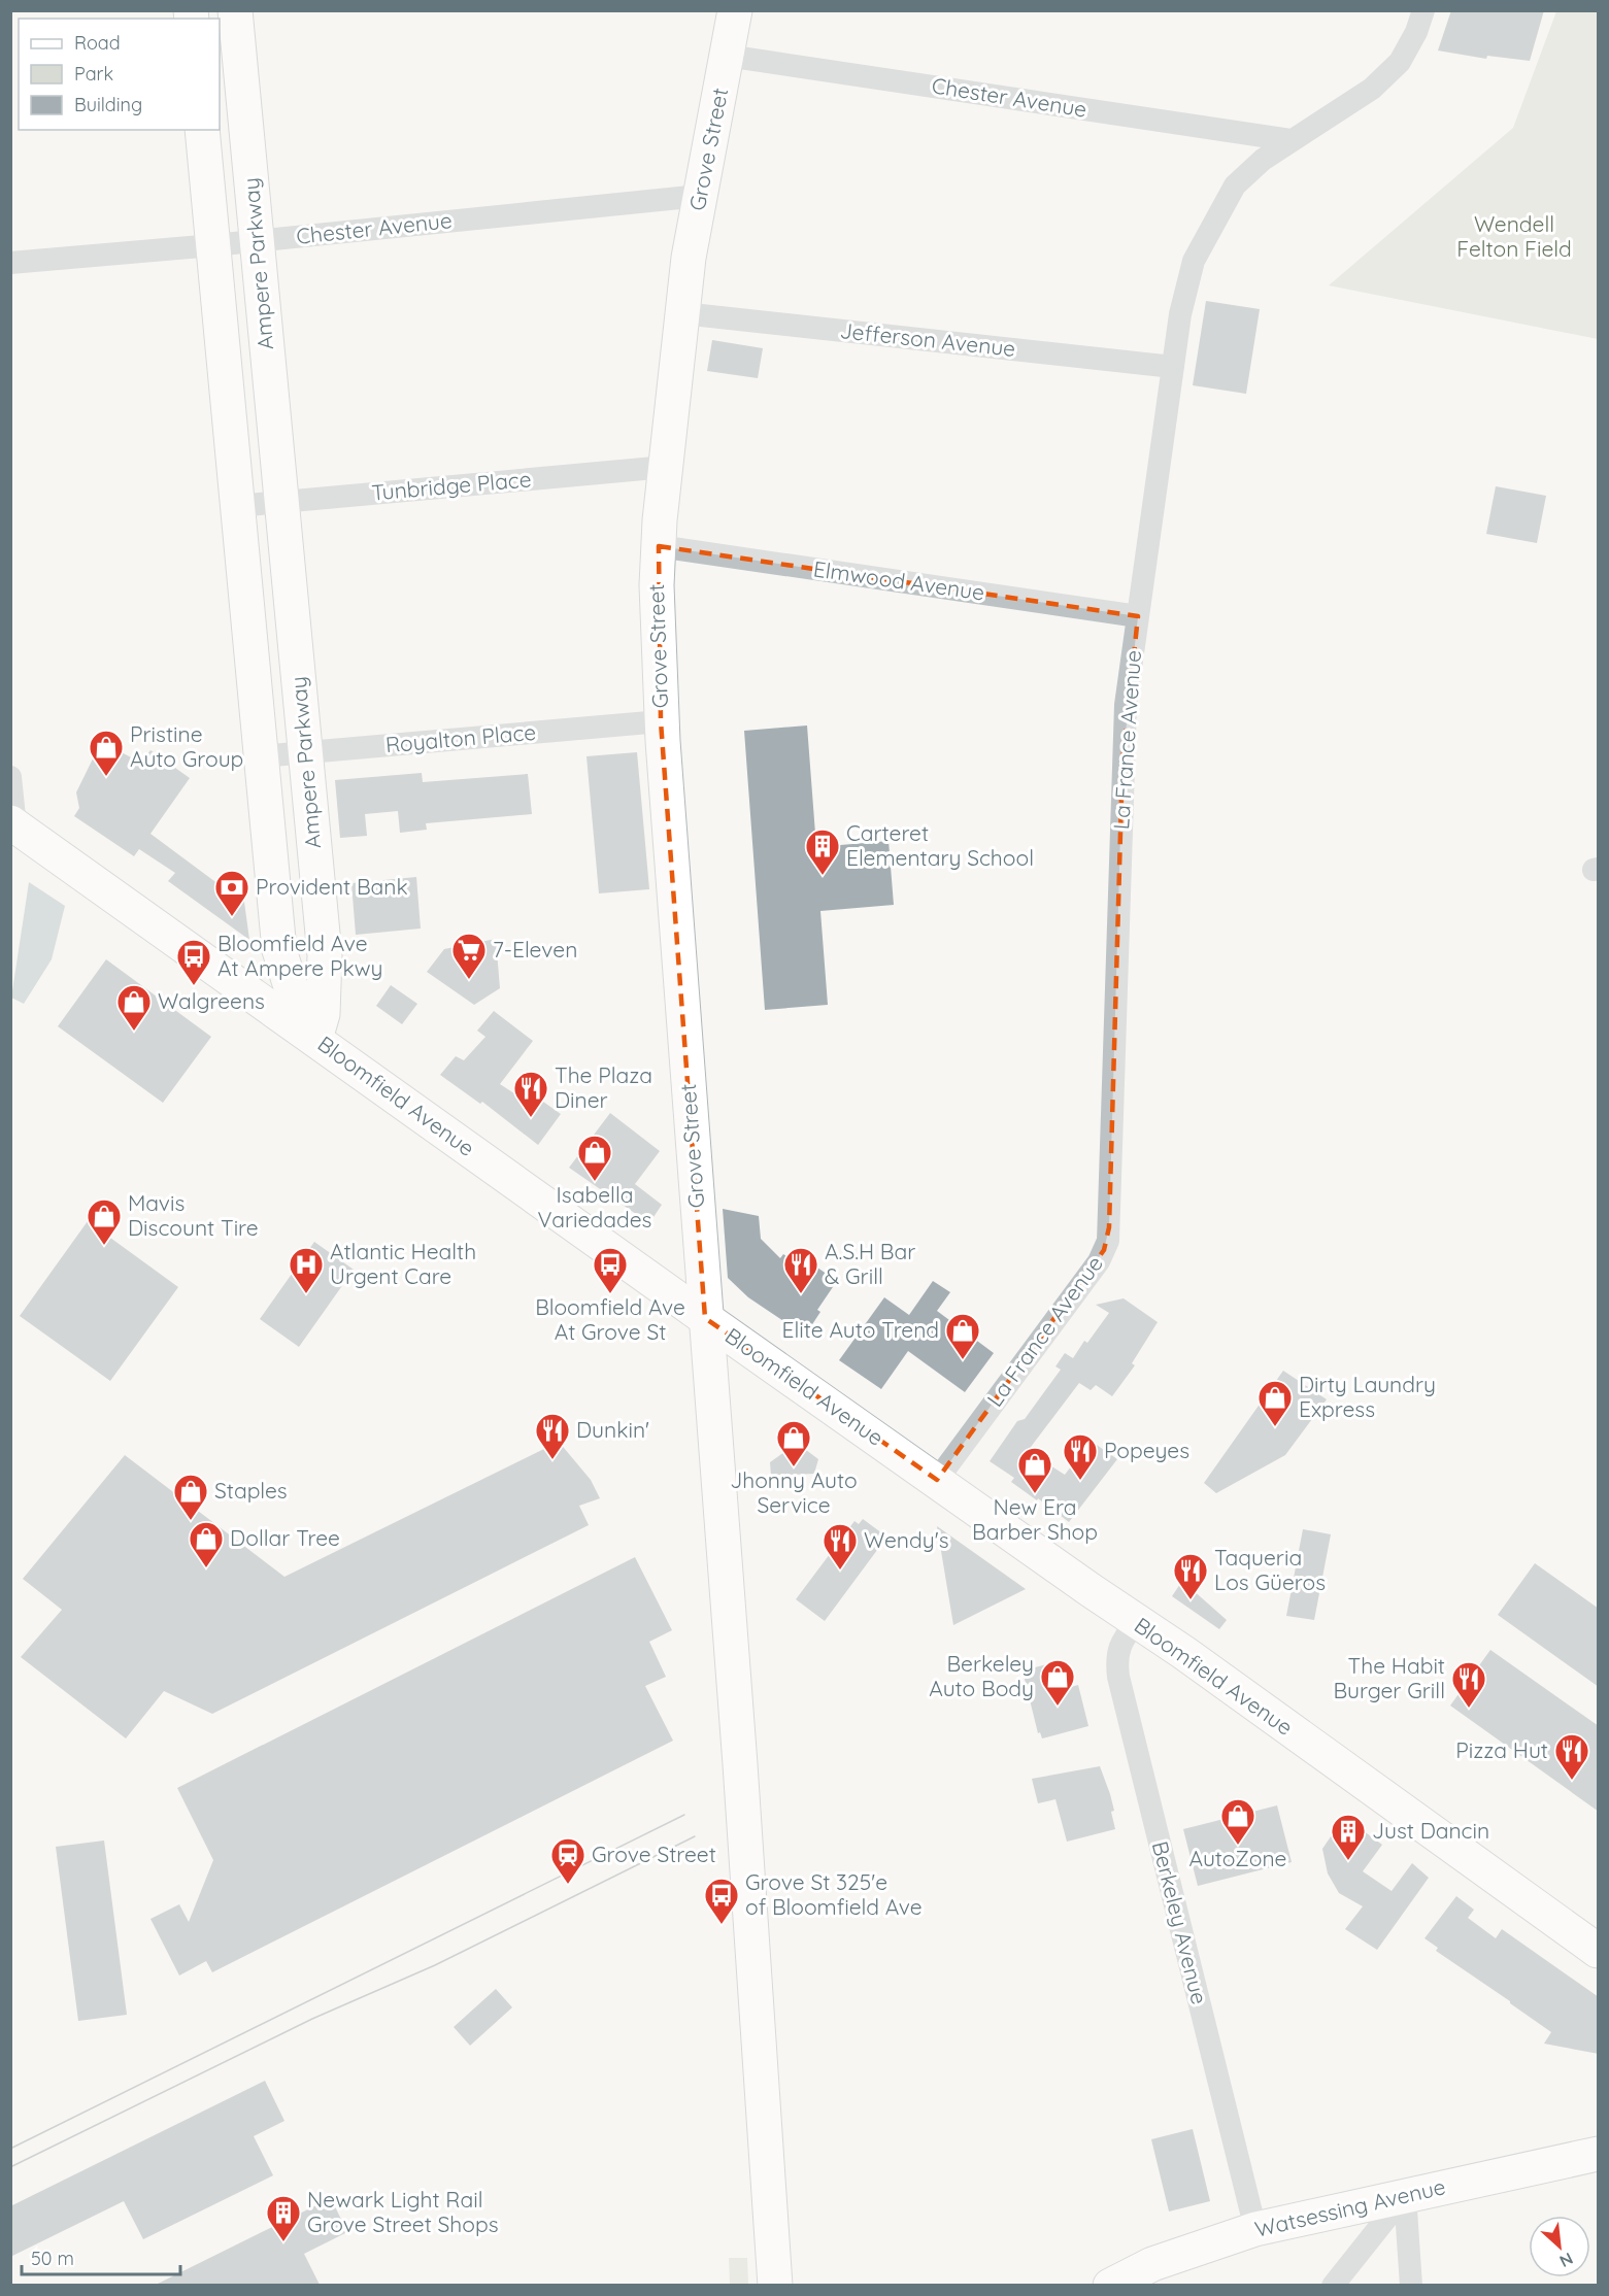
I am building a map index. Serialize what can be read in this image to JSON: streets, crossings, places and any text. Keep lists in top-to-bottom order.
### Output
{
  "streets": {
    "main road": [
      "Grove Street",
      "Ampere Parkway",
      "Bloomfield Avenue",
      "Watsessing Avenue"
    ],
    "street": [
      "Chester Avenue",
      "Jefferson Avenue",
      "Tunbridge Place",
      "Elmwood Avenue",
      "Royalton Place",
      "La France Avenue",
      "Berkeley Avenue"
    ]
  },
  "crossings": [
    ["Chester Avenue", "Grove Street"],
    ["Chester Avenue", "Ampere Parkway"],
    ["Chester Avenue", "La France Avenue"],
    ["Grove Street", "Jefferson Avenue"],
    ["Grove Street", "Tunbridge Place"],
    ["Grove Street", "Elmwood Avenue"],
    ["Grove Street", "Royalton Place"],
    ["Grove Street", "Bloomfield Avenue"],
    ["Ampere Parkway", "Tunbridge Place"],
    ["Ampere Parkway", "Royalton Place"],
    ["Ampere Parkway", "Bloomfield Avenue"],
    ["Jefferson Avenue", "La France Avenue"],
    ["Elmwood Avenue", "La France Avenue"],
    ["La France Avenue", "Bloomfield Avenue"],
    ["Bloomfield Avenue", "Berkeley Avenue"],
    ["Berkeley Avenue", "Watsessing Avenue"]
  ],
  "parks": ["Wendell Felton Field"],
  "places": {
    "shop": [
      "Pristine Auto Group",
      "Walgreens",
      "Isabella Variedades",
      "Mavis Discount Tire",
      "Elite Auto Trend",
      "Dirty Laundry Express",
      "Jhonny Auto Service",
      "New Era Barber Shop",
      "Staples",
      "Dollar Tree",
      "Berkeley Auto Body",
      "AutoZone"
    ],
    "building": ["Carteret Elementary School", "Just Dancin", "Newark Light Rail Grove Street Shops"],
    "bank": ["Provident Bank"],
    "supermarket": ["7-Eleven"],
    "bus stop": ["Bloomfield Ave At Ampere Pkwy", "Bloomfield Ave At Grove St", "Grove St 325'e of Bloomfield Ave"],
    "restaurant": [
      "The Plaza Diner",
      "A.S.H Bar & Grill",
      "Dunkin'",
      "Popeyes",
      "Wendy's",
      "Taqueria Los Güeros",
      "The Habit Burger Grill",
      "Pizza Hut"
    ],
    "hospital": ["Atlantic Health Urgent Care"],
    "station": ["Grove Street"]
  },
  "legend": ["Road", "Park", "Building"],
  "scale_bar": "50 m",
  "north": "bottom right"
}
